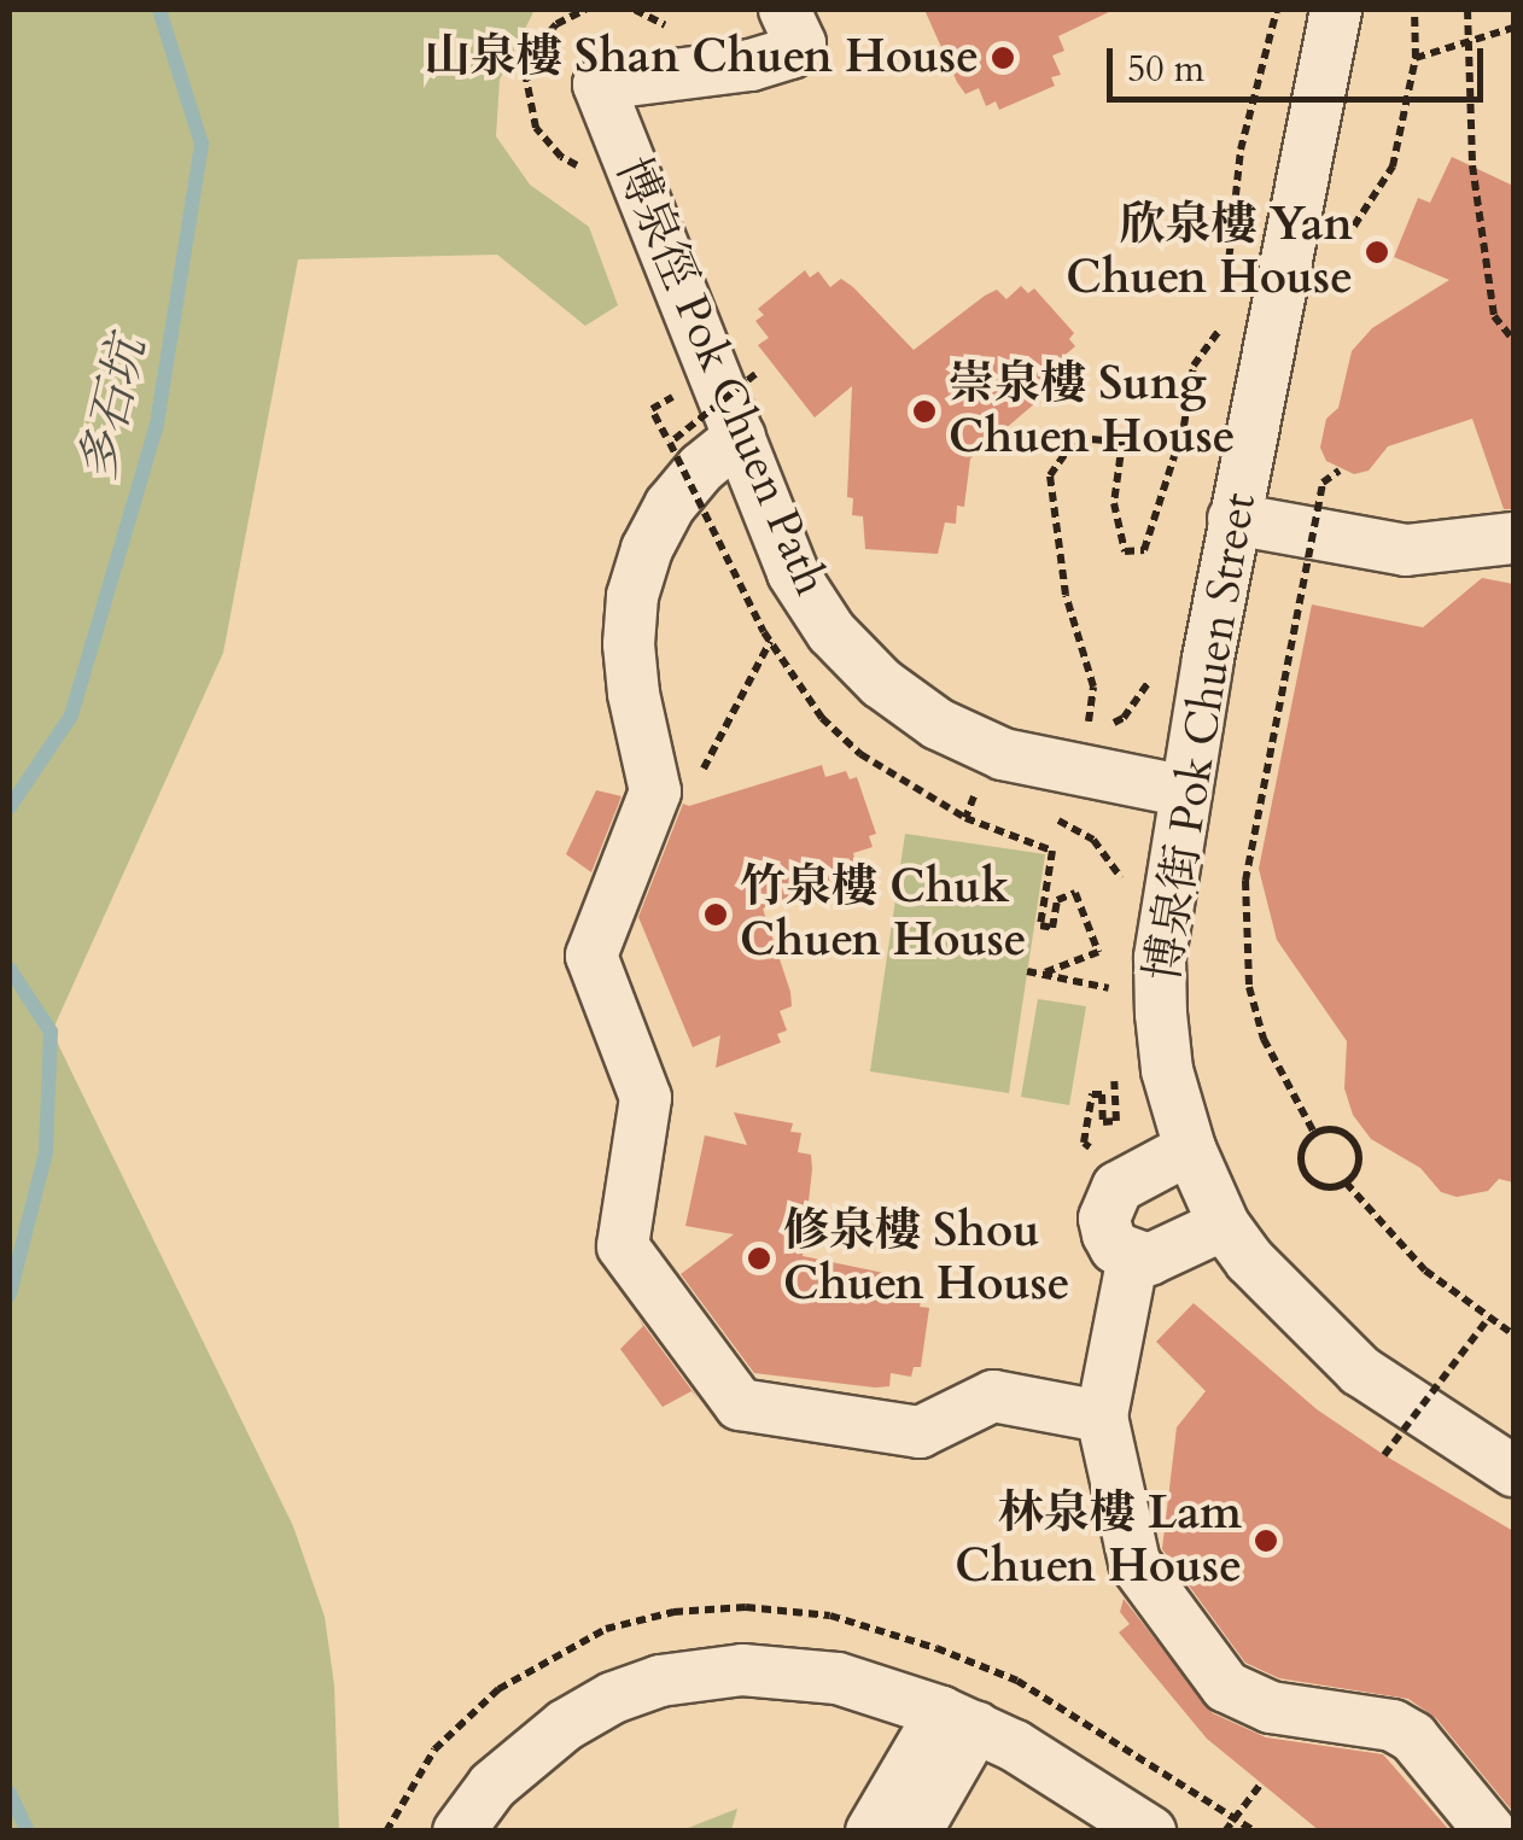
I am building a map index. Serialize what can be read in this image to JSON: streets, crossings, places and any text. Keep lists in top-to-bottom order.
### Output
{
  "streets": {
    "street": ["博泉徑 Pok Chuen Path", "博泉街 Pok Chuen Street"]
  },
  "crossings": [
    ["博泉徑 Pok Chuen Path", "博泉街 Pok Chuen Street"]
  ],
  "water": ["多石坑"],
  "places": [
    "山泉樓 Shan Chuen House",
    "欣泉樓 Yan Chuen House",
    "崇泉樓 Sung Chuen House",
    "竹泉樓 Chuk Chuen House",
    "修泉樓 Shou Chuen House",
    "林泉樓 Lam Chuen House"
  ],
  "scale_bar": "50 m"
}
